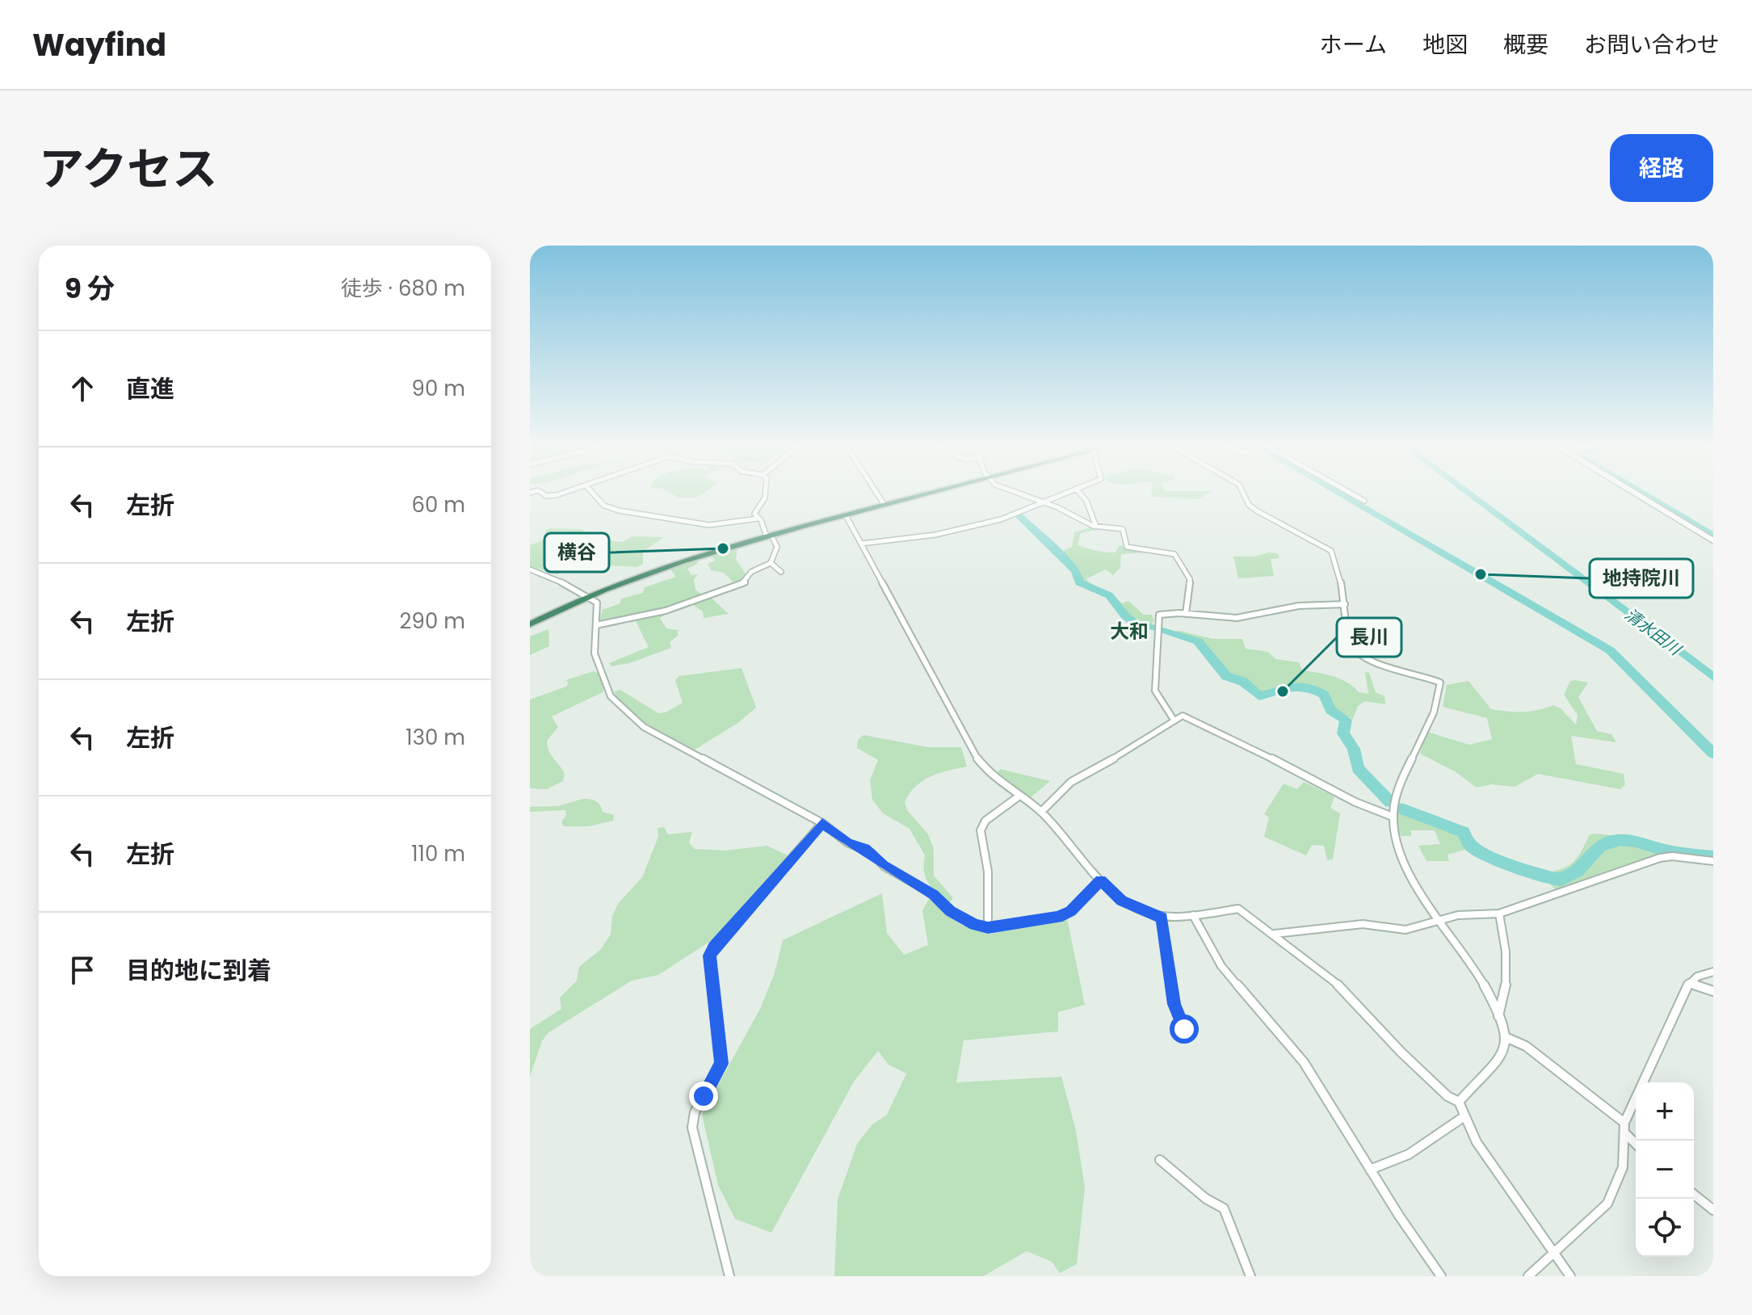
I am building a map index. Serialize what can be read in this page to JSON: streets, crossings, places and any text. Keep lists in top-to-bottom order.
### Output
{
  "districts": ["大和"],
  "water": ["清水田川"],
  "places": ["横谷", "地持院川", "長川"],
  "page": {
    "header": "Wayfind",
    "nav": [
      "ホーム",
      "地図",
      "概要",
      "お問い合わせ"
    ],
    "title": "アクセス",
    "buttons": "経路",
    "heading": ["9 分", "徒歩 · 680 m"],
    "list": [
      ["直進", "90 m"],
      ["左折", "60 m"],
      ["左折", "290 m"],
      ["左折", "130 m"],
      ["左折", "110 m"],
      "目的地に到着"
    ],
    "map_buttons": ["+", "−"]
  }
}
